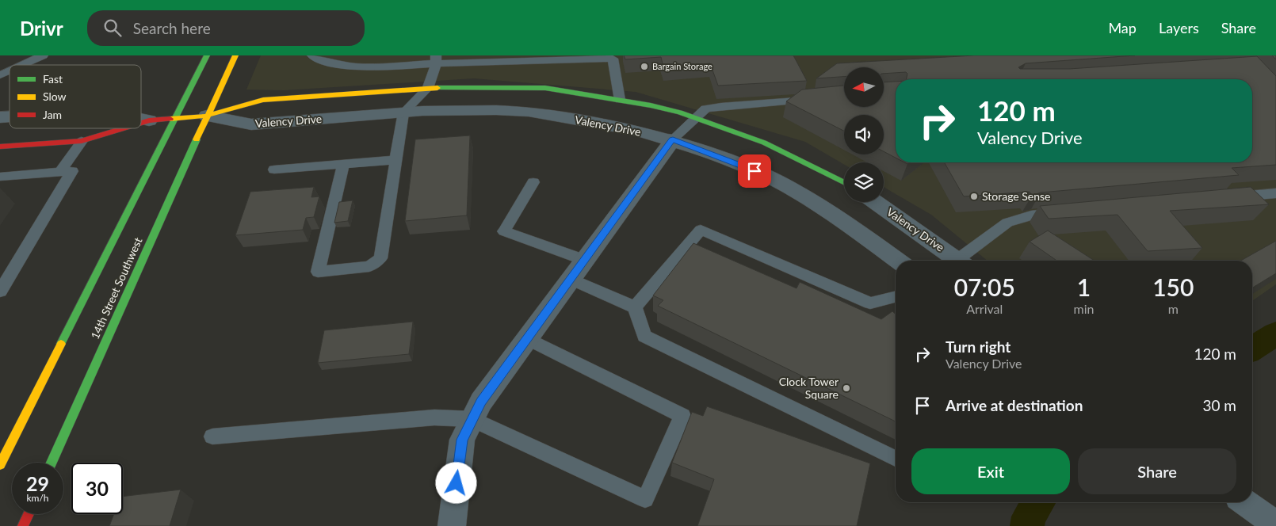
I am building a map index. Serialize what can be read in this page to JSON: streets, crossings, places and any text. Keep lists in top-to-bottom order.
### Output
{
  "streets": {
    "main road": ["Valency Drive", "14th Street Southwest"]
  },
  "crossings": [
    ["Valency Drive", "14th Street Southwest"]
  ],
  "places": ["Bargain Storage", "Storage Sense", "Clock Tower Square"],
  "legend": ["Fast", "Slow", "Jam"],
  "north": "left",
  "page": {
    "header": "Drivr",
    "search": "Search here",
    "nav": ["Map", "Layers", "Share"],
    "turn": ["120 m", "Valency Drive"],
    "eta": [
      "07:05",
      "Arrival",
      "1",
      "min",
      "150",
      "m"
    ],
    "list": [
      {
        "name": "Turn right",
        "note": "Valency Drive",
        "value": "120 m"
      },
      {
        "name": "Arrive at destination",
        "value": "30 m"
      }
    ],
    "buttons": ["Exit", "Share"],
    "speed": "29 km/h",
    "limit": "30"
  }
}
